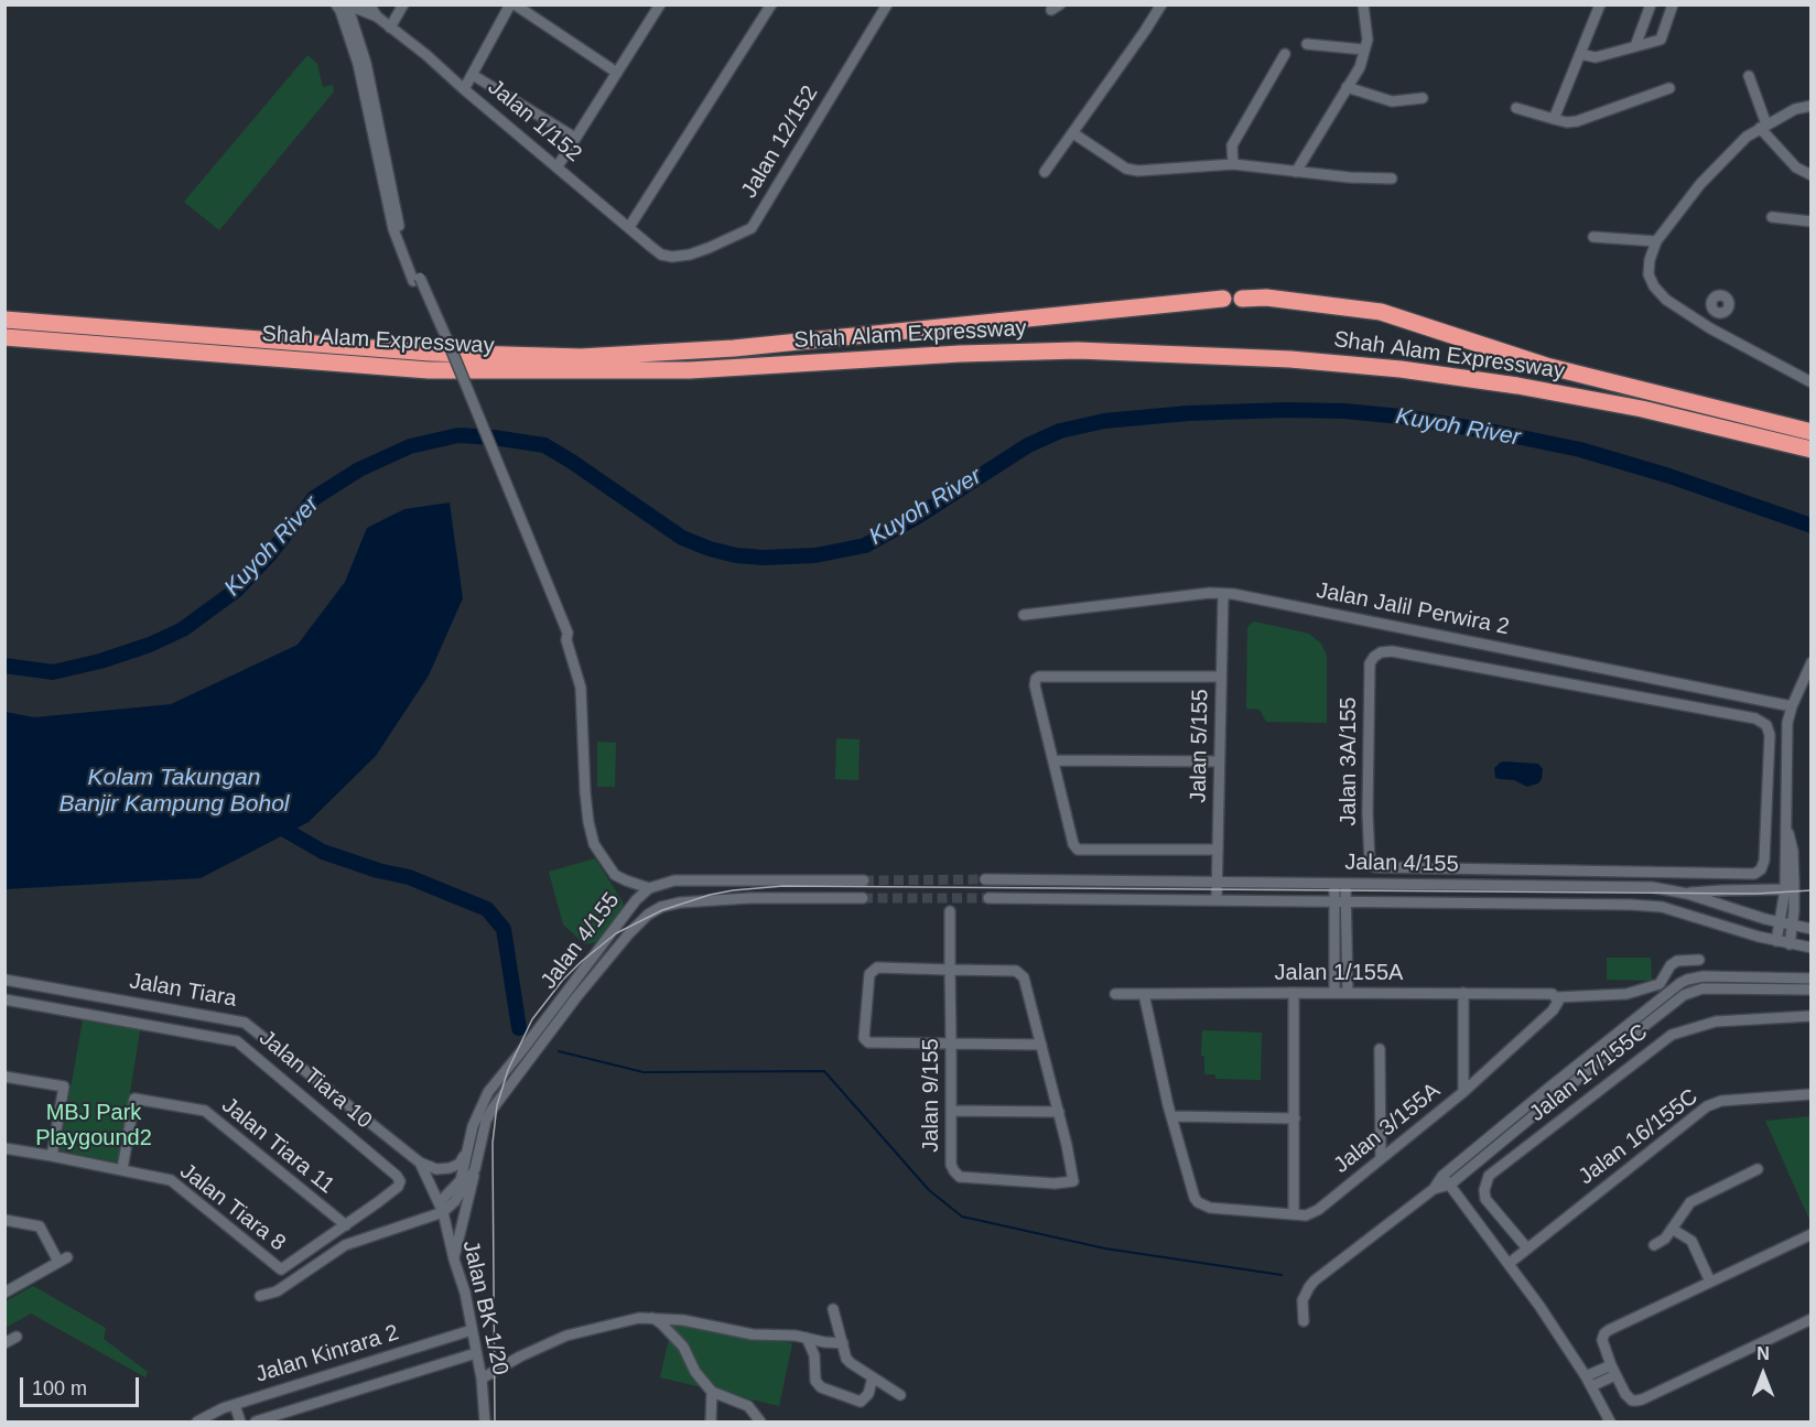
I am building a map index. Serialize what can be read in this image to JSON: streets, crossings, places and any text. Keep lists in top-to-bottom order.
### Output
{
  "streets": {
    "highway": ["Shah Alam Expressway"],
    "street": [
      "Jalan 1/152",
      "Jalan 12/152",
      "Jalan Jalil Perwira 2",
      "Jalan 5/155",
      "Jalan 3A/155",
      "Jalan 4/155",
      "Jalan 1/155A",
      "Jalan Tiara",
      "Jalan 17/155C",
      "Jalan Tiara 10",
      "Jalan 9/155",
      "Jalan 3/155A",
      "Jalan 16/155C",
      "Jalan Tiara 11",
      "Jalan Tiara 8",
      "Jalan BK 1/20",
      "Jalan Kinrara 2"
    ]
  },
  "crossings": [
    ["Jalan 1/152", "Jalan 12/152"],
    ["Jalan Jalil Perwira 2", "Jalan 5/155"],
    ["Jalan 5/155", "Jalan 4/155"],
    ["Jalan 4/155", "Jalan Tiara"],
    ["Jalan 4/155", "Jalan BK 1/20"],
    ["Jalan 1/155A", "Jalan 3/155A"],
    ["Jalan Tiara", "Jalan BK 1/20"],
    ["Jalan 17/155C", "Jalan 16/155C"],
    ["Jalan Tiara 10", "Jalan Tiara 11"],
    ["Jalan Tiara 10", "Jalan Tiara 8"],
    ["Jalan Tiara 11", "Jalan Tiara 8"],
    ["Jalan BK 1/20", "Jalan Kinrara 2"]
  ],
  "water": ["Kuyoh River", "Kolam Takungan Banjir Kampung Bohol"],
  "parks": ["MBJ Park Playgound2"],
  "scale_bar": "100 m",
  "north": "top"
}
